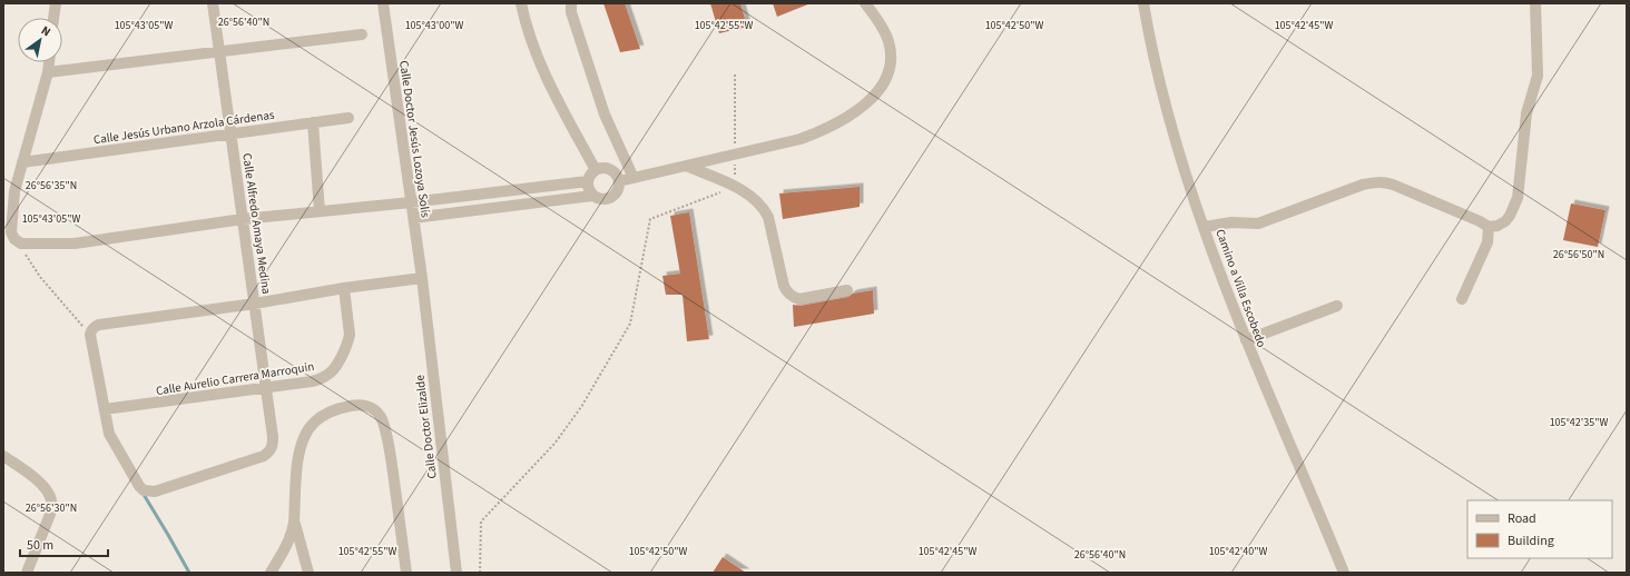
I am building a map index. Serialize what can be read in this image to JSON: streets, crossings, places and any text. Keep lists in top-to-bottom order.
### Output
{
  "streets": {
    "street": [
      "Calle Jesús Urbano Arzola Cárdenas",
      "Calle Doctor Jesús Lozoya Solís",
      "Calle Alfredo Amaya Medina",
      "Camino a Villa Escobedo",
      "Calle Aurelio Carrera Marroquin",
      "Calle Doctor Elizalde"
    ]
  },
  "crossings": [
    ["Calle Jesús Urbano Arzola Cárdenas", "Calle Alfredo Amaya Medina"],
    ["Calle Doctor Jesús Lozoya Solís", "Calle Doctor Elizalde"],
    ["Calle Alfredo Amaya Medina", "Calle Aurelio Carrera Marroquin"]
  ],
  "legend": ["Road", "Building"],
  "scale_bar": "50 m",
  "north": "top right",
  "coordinates": [
    "26°56'40\"N",
    "105°43'05\"W",
    "105°43'00\"W",
    "105°42'55\"W",
    "105°42'50\"W",
    "105°42'45\"W",
    "26°56'35\"N",
    "26°56'50\"N",
    "105°42'35\"W",
    "26°56'30\"N",
    "105°42'40\"W"
  ]
}
